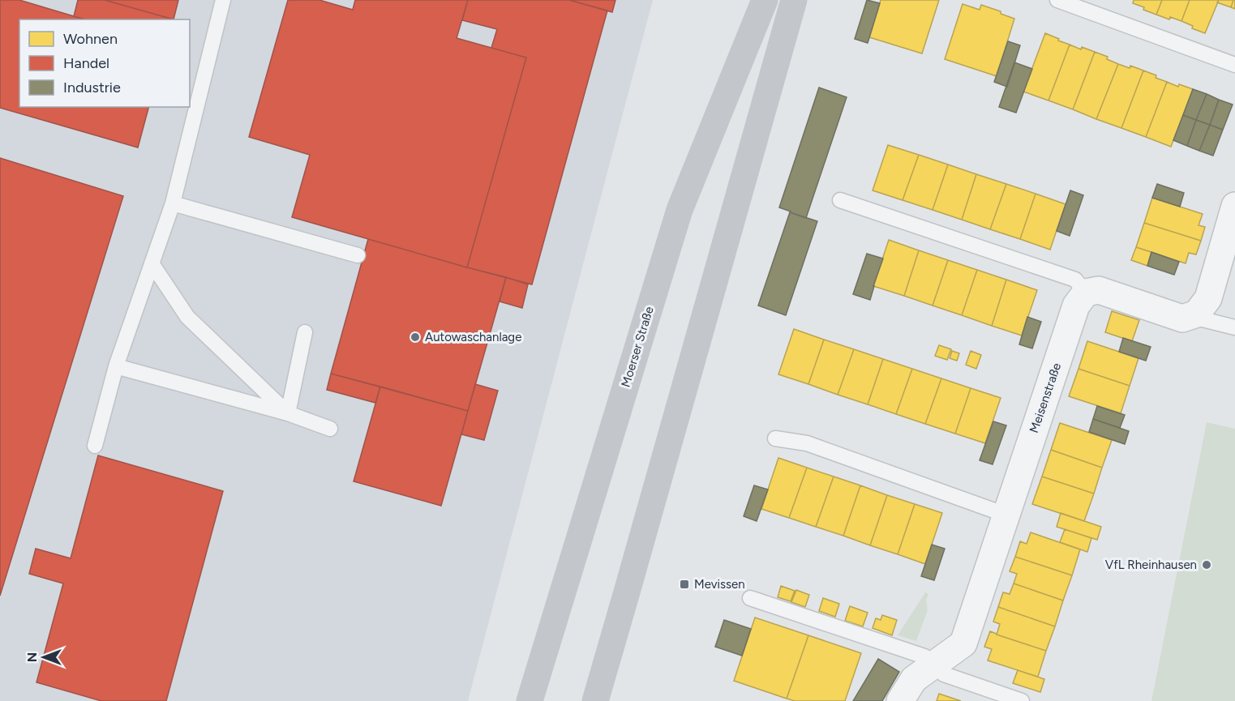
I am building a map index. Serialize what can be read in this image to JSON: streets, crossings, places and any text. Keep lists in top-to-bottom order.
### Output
{
  "streets": {
    "main road": ["Moerser Straße"],
    "street": ["Meisenstraße"]
  },
  "places": {
    "other": ["Autowaschanlage", "VfL Rheinhausen"],
    "transit": ["Mevissen"]
  },
  "legend": ["Wohnen", "Handel", "Industrie"],
  "north": "left"
}
